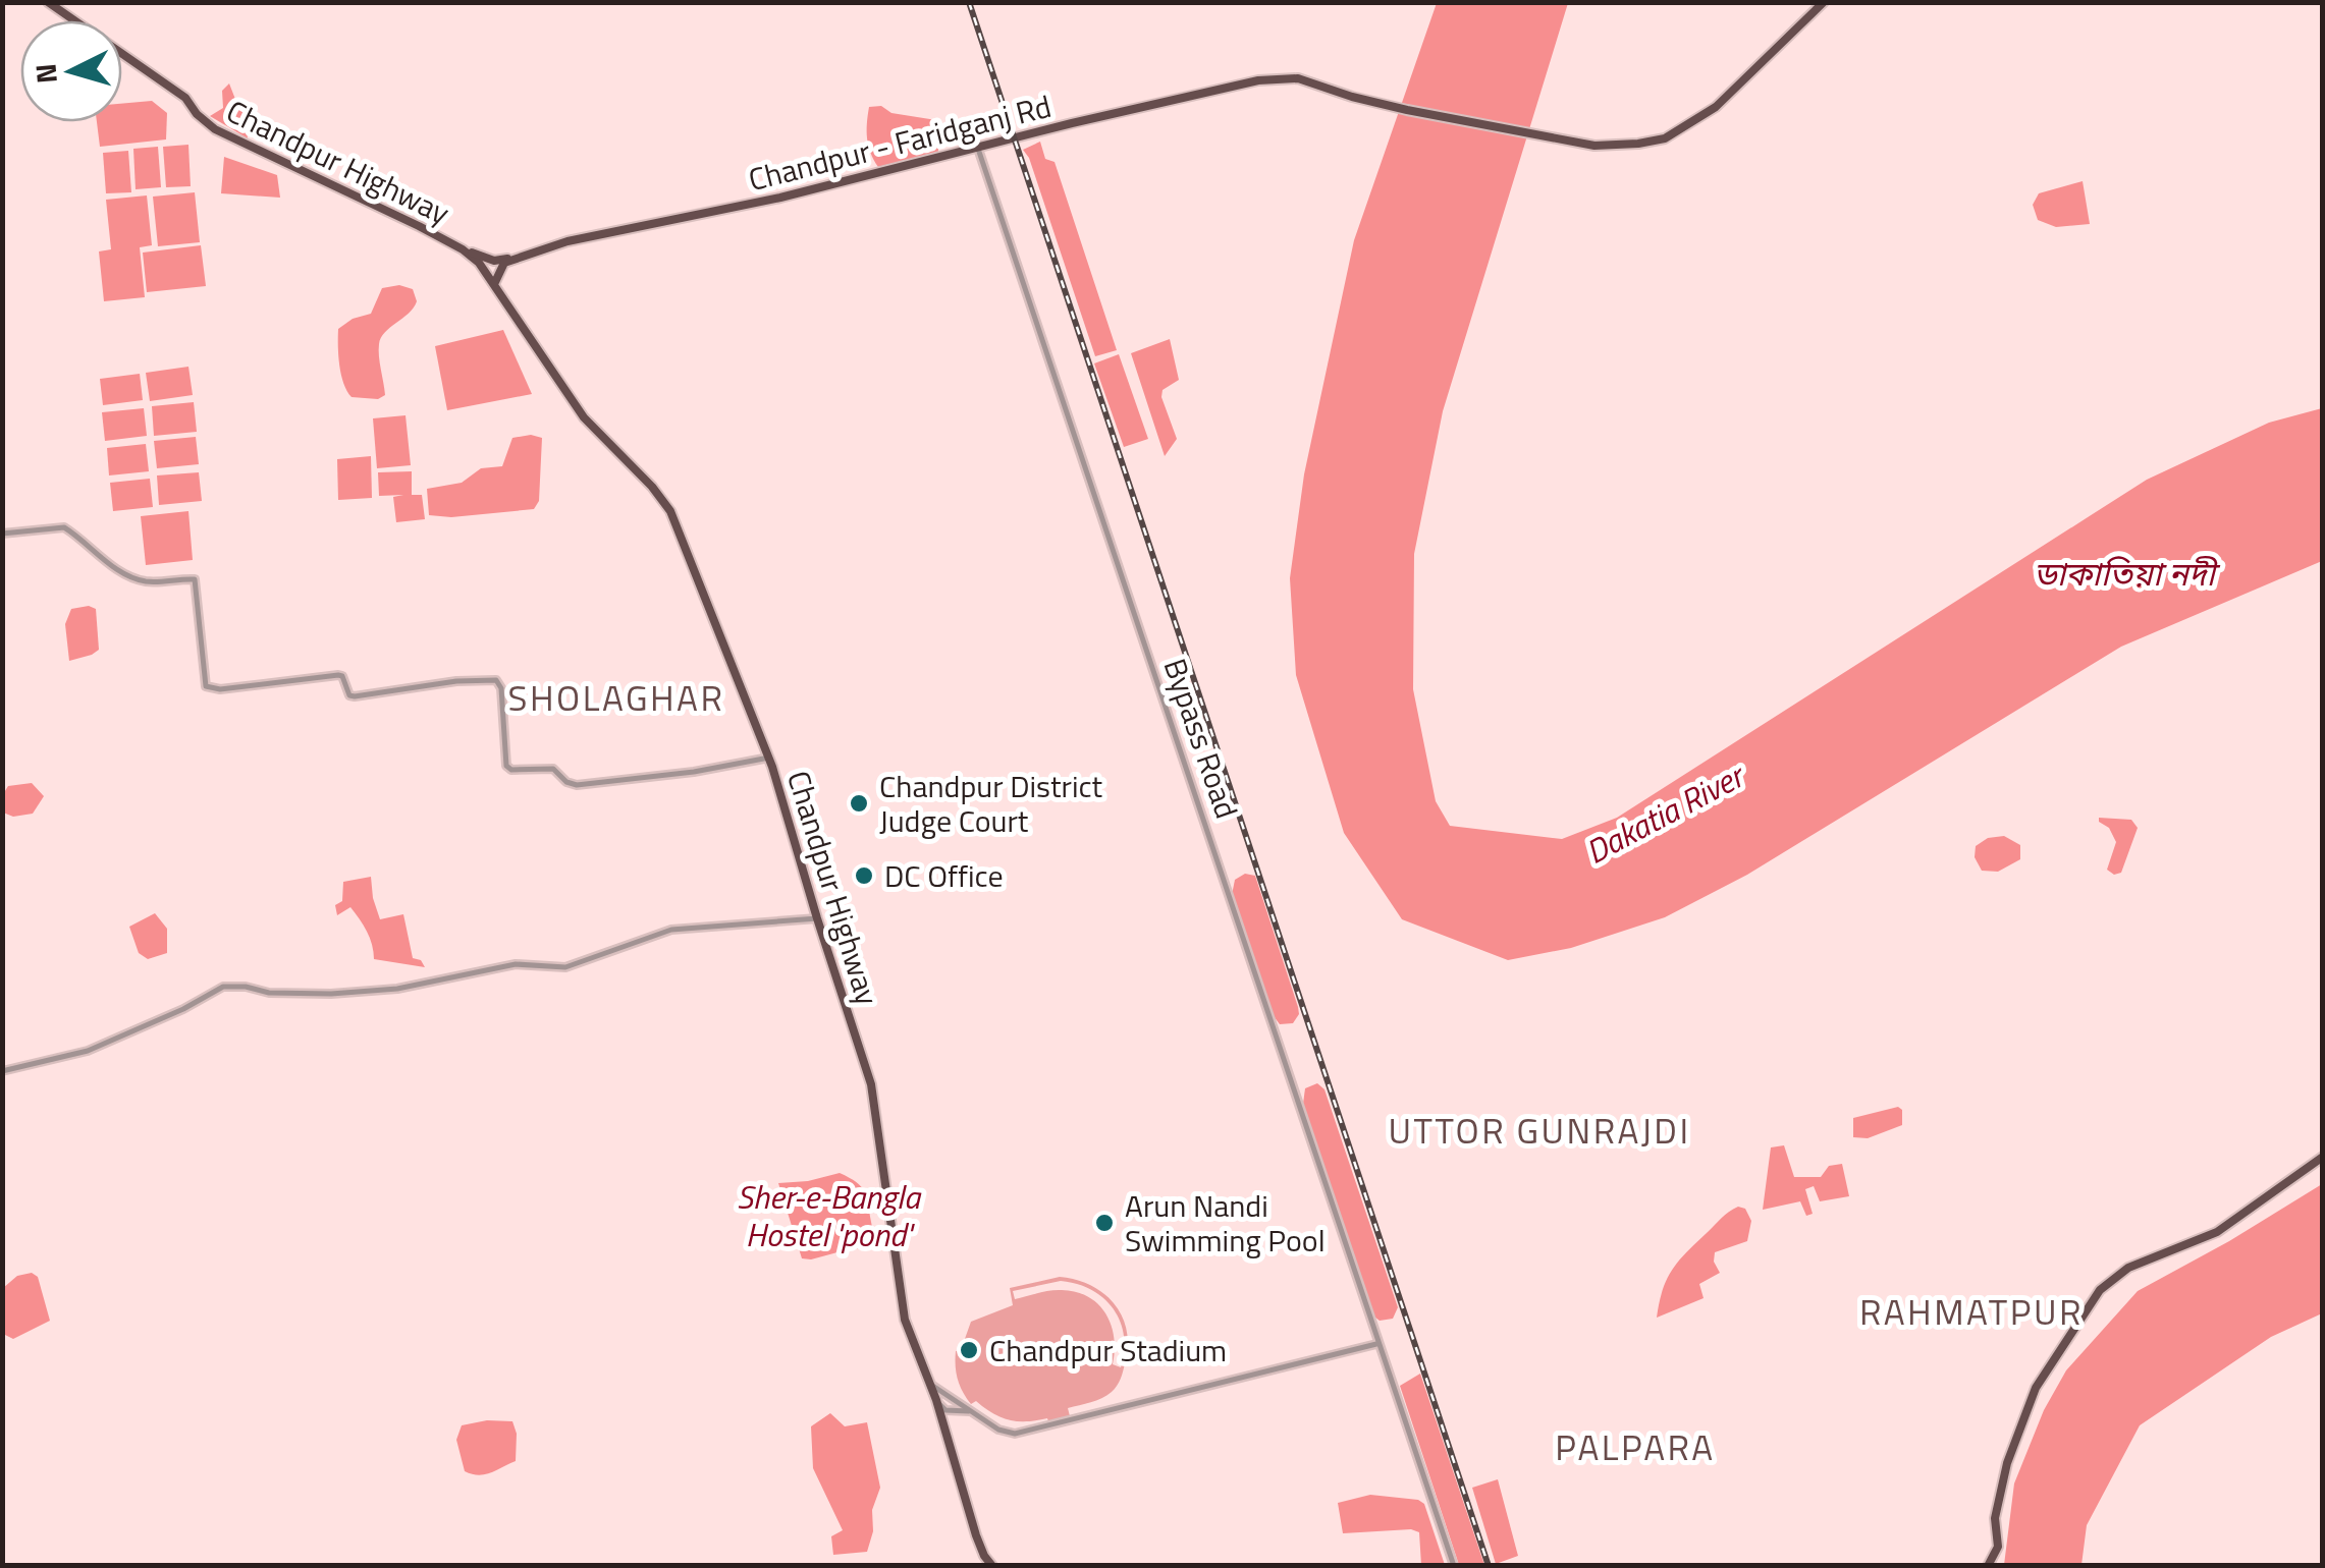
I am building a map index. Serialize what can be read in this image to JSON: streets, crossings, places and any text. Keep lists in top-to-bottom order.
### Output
{
  "streets": {
    "main road": ["Chandpur - Faridganj Rd", "Chandpur Highway"],
    "street": ["Bypass Road"]
  },
  "crossings": [
    ["Chandpur - Faridganj Rd", "Bypass Road"]
  ],
  "districts": [
    "SHOLAGHAR",
    "UTTOR GUNRAJDI",
    "RAHMATPUR",
    "PALPARA"
  ],
  "water": ["ডাকাতিয়া নদী", "Dakatia River", "Sher-e-Bangla Hostel 'pond'"],
  "places": [
    "Chandpur District Judge Court",
    "DC Office",
    "Arun Nandi Swimming Pool",
    "Chandpur Stadium"
  ],
  "north": "left"
}
